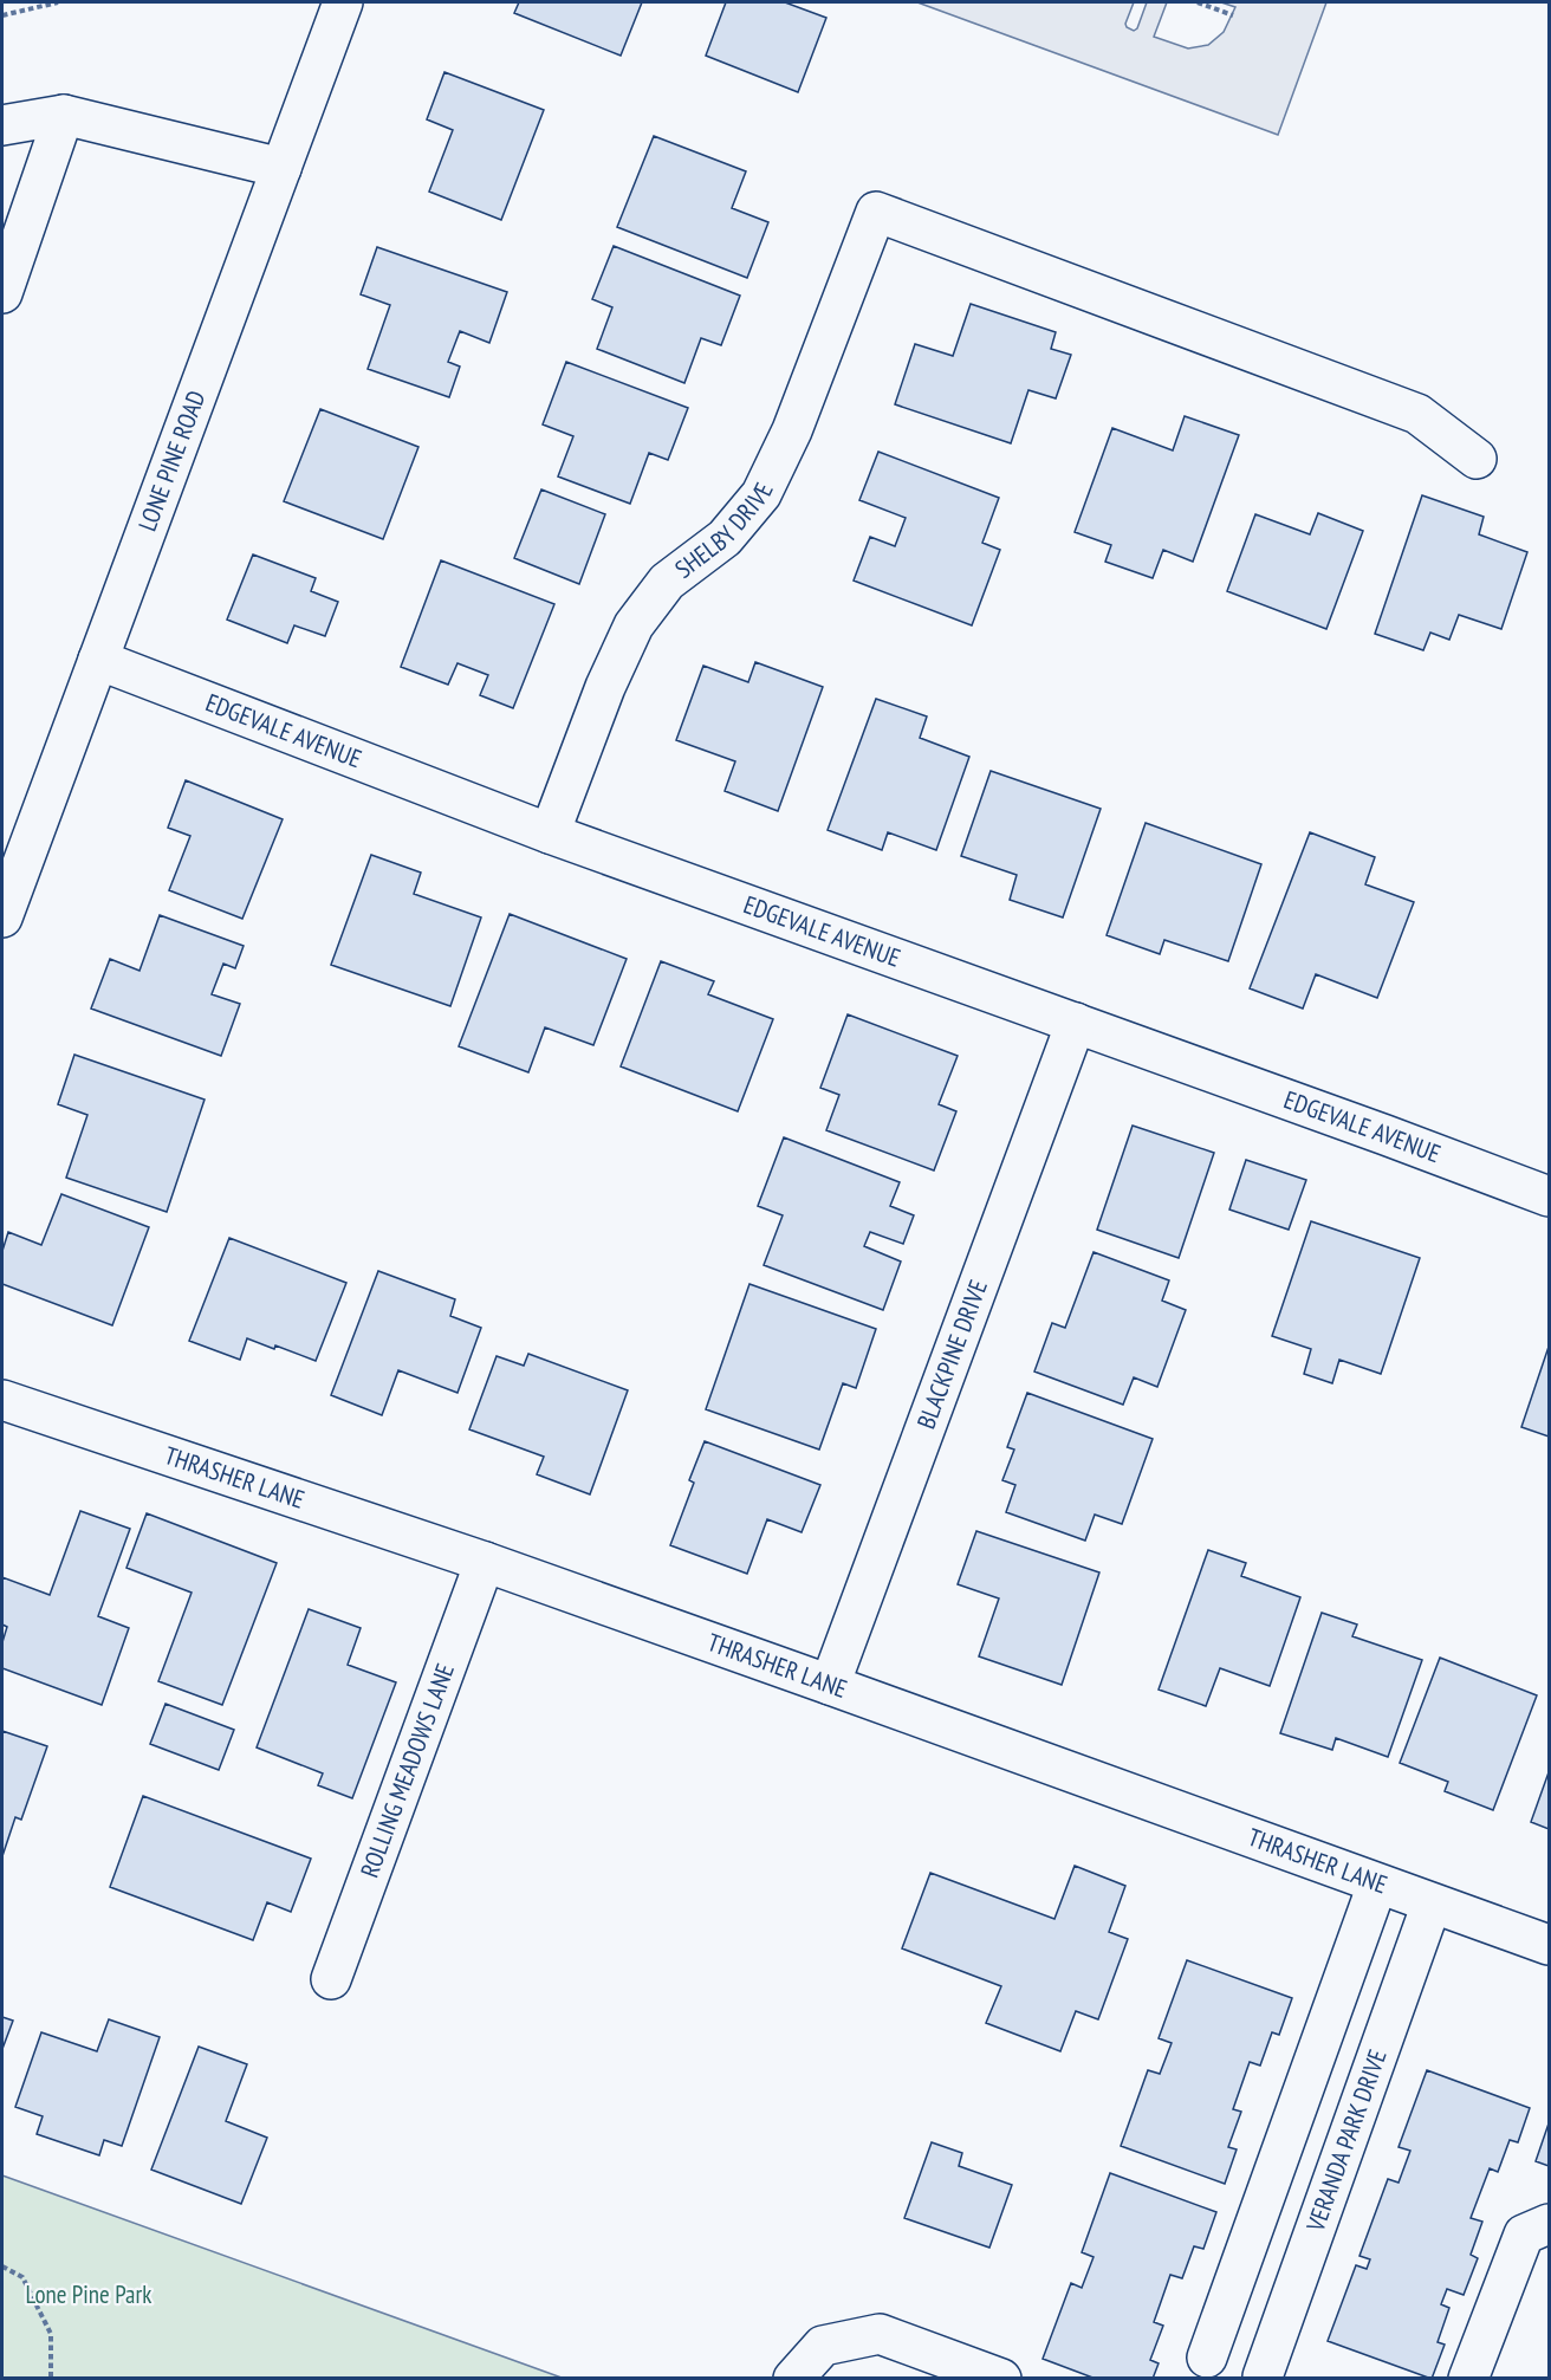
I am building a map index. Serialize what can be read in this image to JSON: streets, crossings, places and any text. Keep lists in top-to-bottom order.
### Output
{
  "streets": {
    "street": [
      "LONE PINE ROAD",
      "SHELBY DRIVE",
      "EDGEVALE AVENUE",
      "BLACKPINE DRIVE",
      "THRASHER LANE",
      "ROLLING MEADOWS LANE",
      "VERANDA PARK DRIVE"
    ]
  },
  "crossings": [
    ["LONE PINE ROAD", "EDGEVALE AVENUE"],
    ["SHELBY DRIVE", "EDGEVALE AVENUE"],
    ["EDGEVALE AVENUE", "BLACKPINE DRIVE"],
    ["BLACKPINE DRIVE", "THRASHER LANE"],
    ["THRASHER LANE", "ROLLING MEADOWS LANE"],
    ["THRASHER LANE", "VERANDA PARK DRIVE"]
  ],
  "parks": ["Lone Pine Park"]
}
